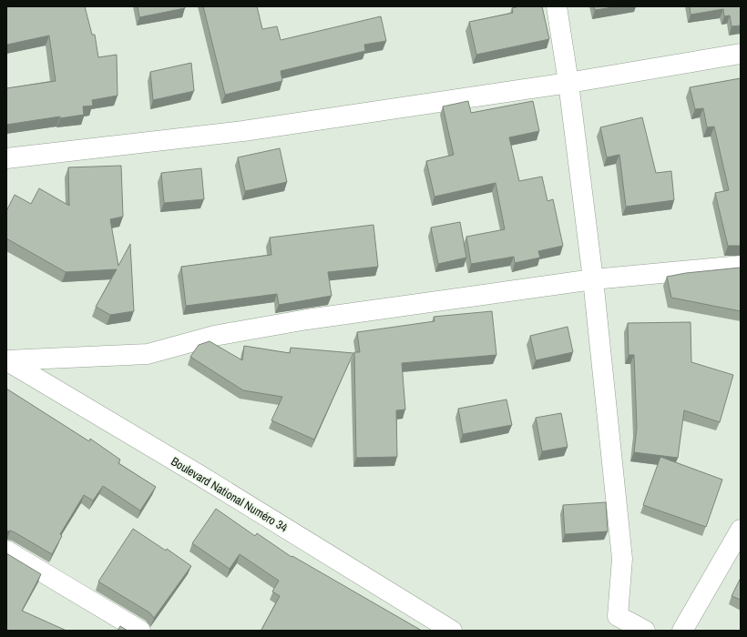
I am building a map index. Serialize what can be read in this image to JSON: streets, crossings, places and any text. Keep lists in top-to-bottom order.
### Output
{
  "streets": {
    "street": ["Boulevard National Numéro 34"]
  }
}
